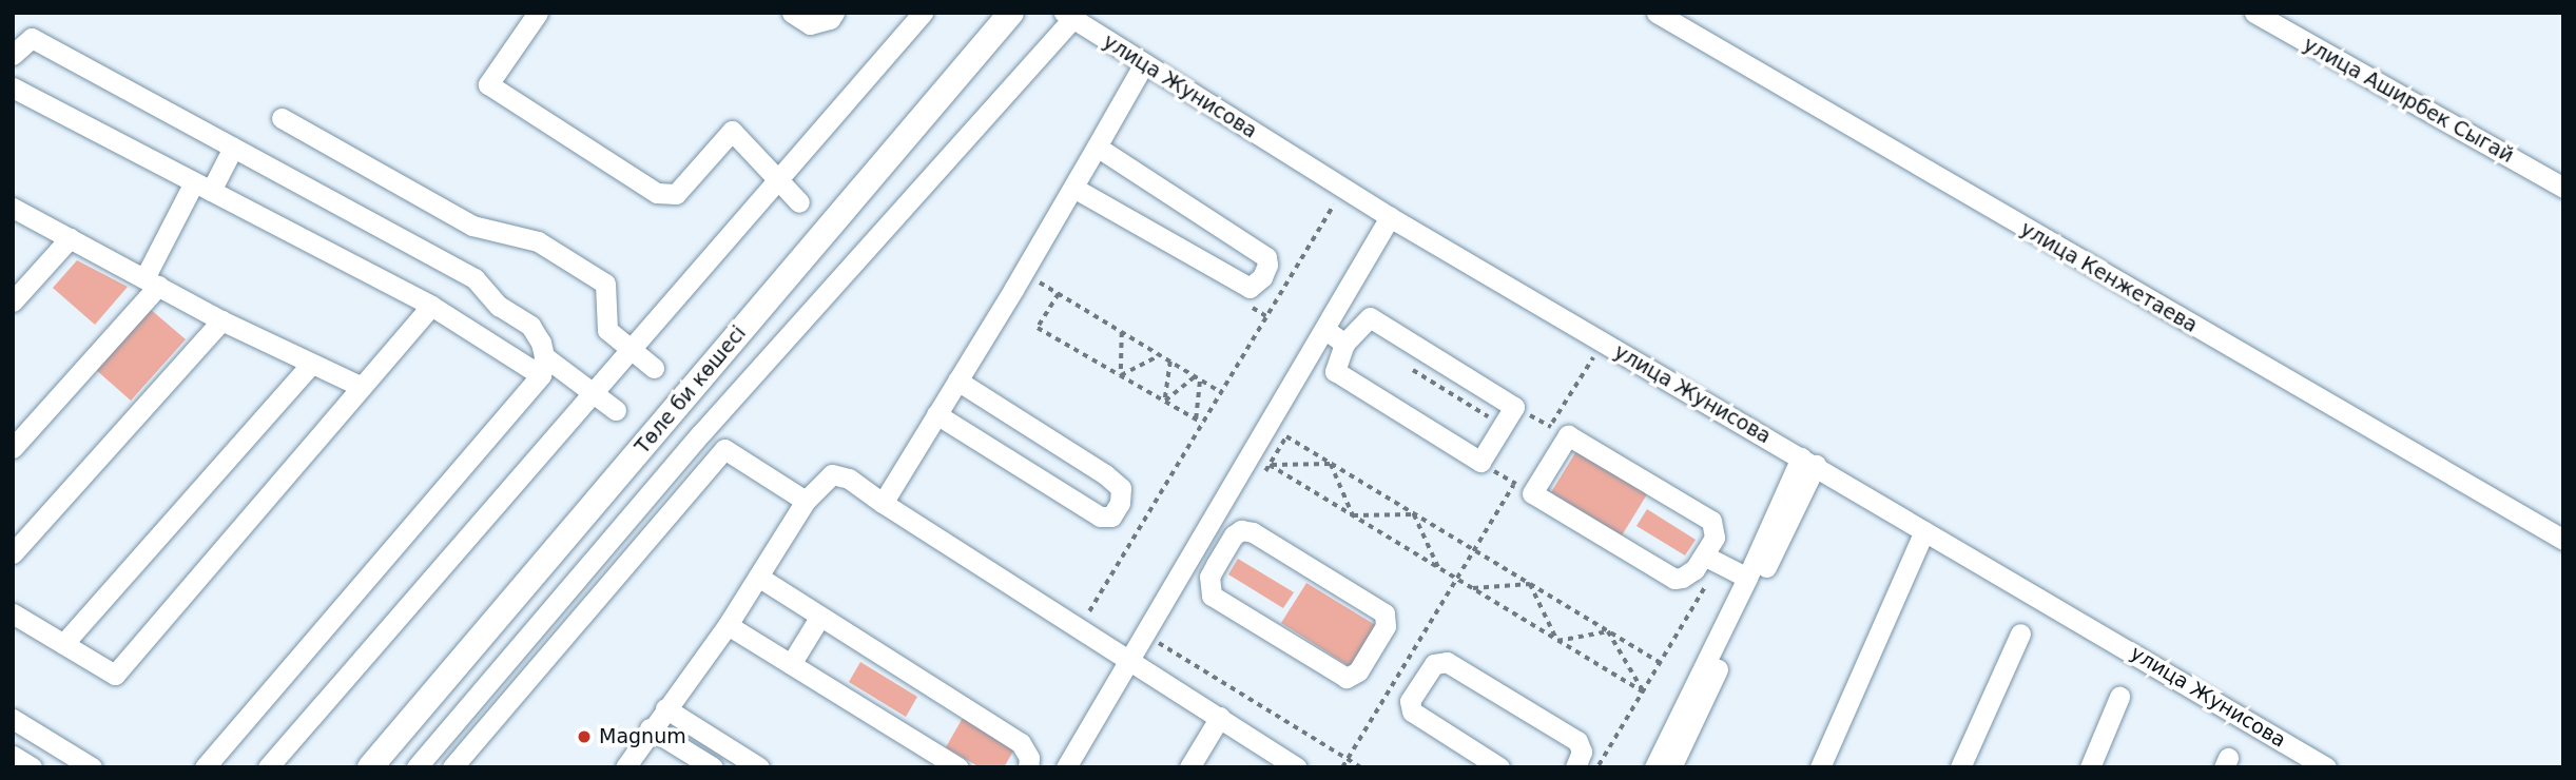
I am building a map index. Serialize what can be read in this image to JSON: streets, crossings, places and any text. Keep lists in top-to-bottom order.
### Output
{
  "streets": {
    "main road": ["Төле би көшесі"],
    "street": ["улица Жунисова", "улица Аширбек Сыгай", "улица Кенжетаева"]
  },
  "places": ["Magnum"]
}
